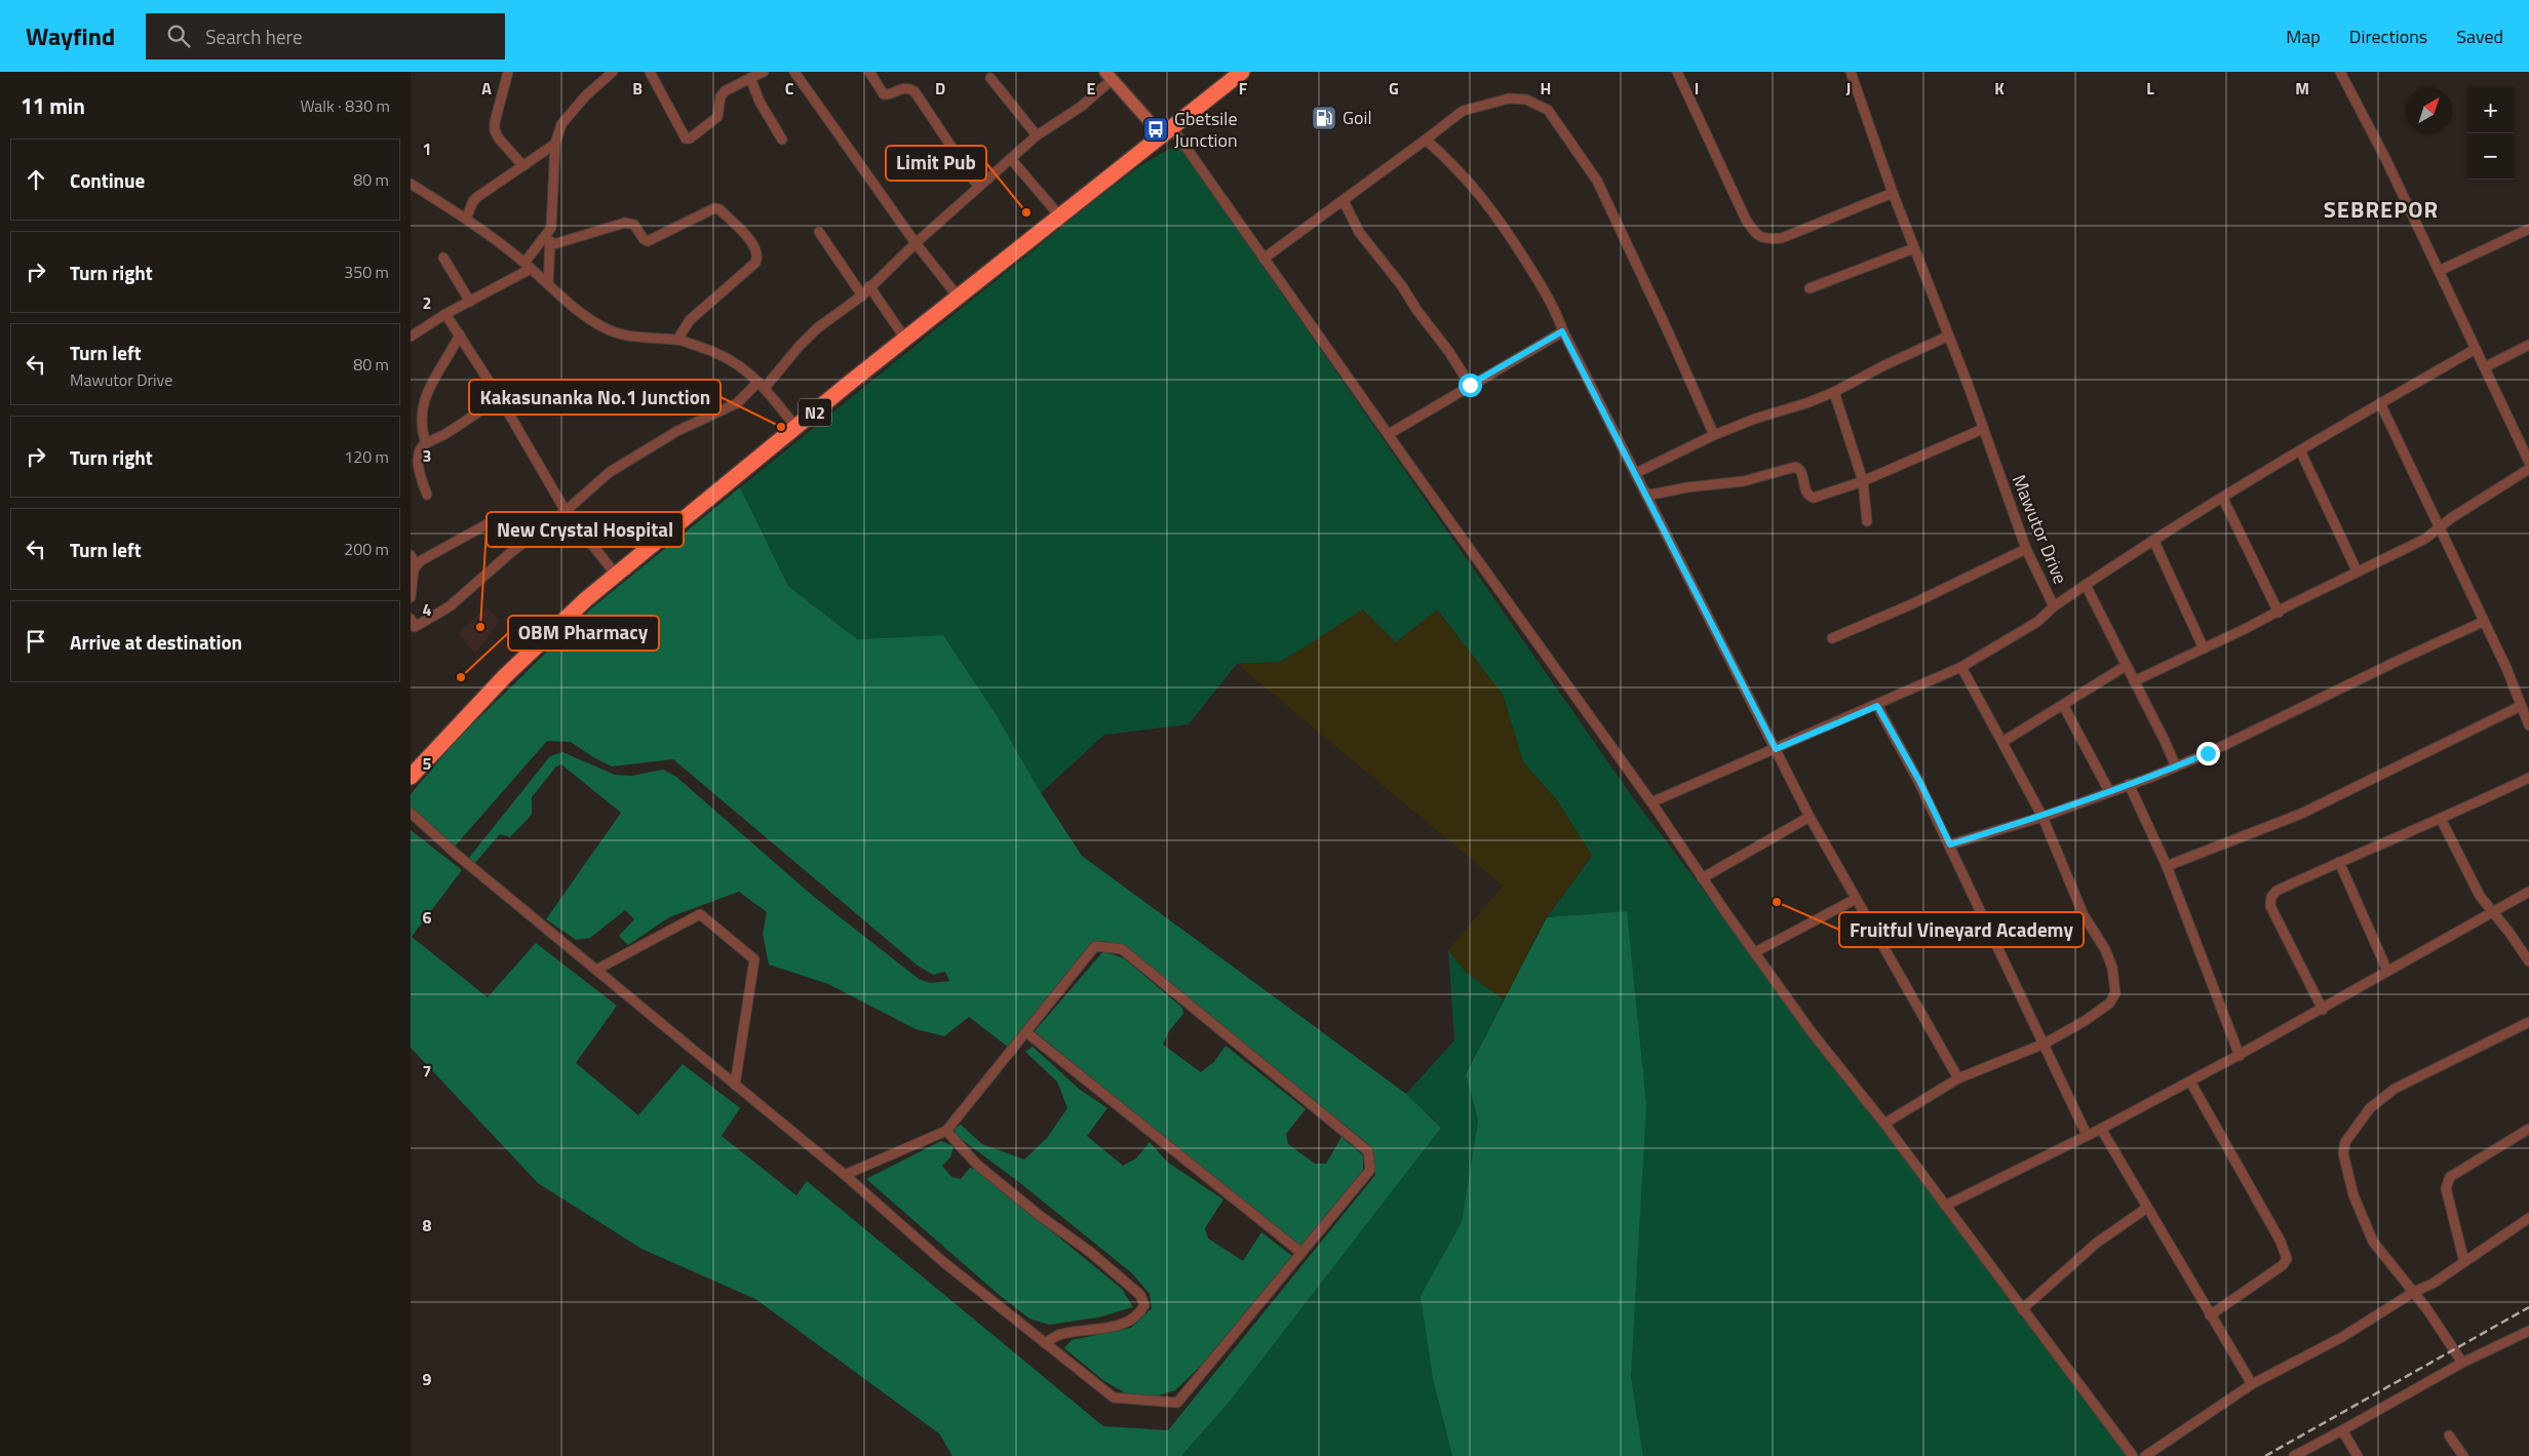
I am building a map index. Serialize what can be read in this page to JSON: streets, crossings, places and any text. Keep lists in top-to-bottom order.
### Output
{
  "streets": {
    "highway": ["N2"],
    "street": ["Mawutor Drive"]
  },
  "districts": ["SEBREPOR"],
  "places": {
    "fuel station": ["Goil"],
    "bus stop": ["Gbetsile Junction"],
    "other": [
      "Limit Pub",
      "Kakasunanka No.1 Junction",
      "New Crystal Hospital",
      "OBM Pharmacy",
      "Fruitful Vineyard Academy"
    ]
  },
  "north": "top right",
  "page": {
    "header": "Wayfind",
    "search": "Search here",
    "nav": ["Map", "Directions", "Saved"],
    "heading": ["11 min", "Walk · 830 m"],
    "map_buttons": ["+", "−"],
    "list": [
      ["Continue", "80 m"],
      ["Turn right", "350 m"],
      ["Turn left", "Mawutor Drive", "80 m"],
      ["Turn right", "120 m"],
      ["Turn left", "200 m"],
      "Arrive at destination"
    ]
  },
  "grid": {
    "columns": [
      "A",
      "B",
      "C",
      "D",
      "E",
      "F",
      "G",
      "H",
      "I",
      "J",
      "K",
      "L",
      "M"
    ],
    "rows": [
      "1",
      "2",
      "3",
      "4",
      "5",
      "6",
      "7",
      "8",
      "9"
    ]
  }
}
